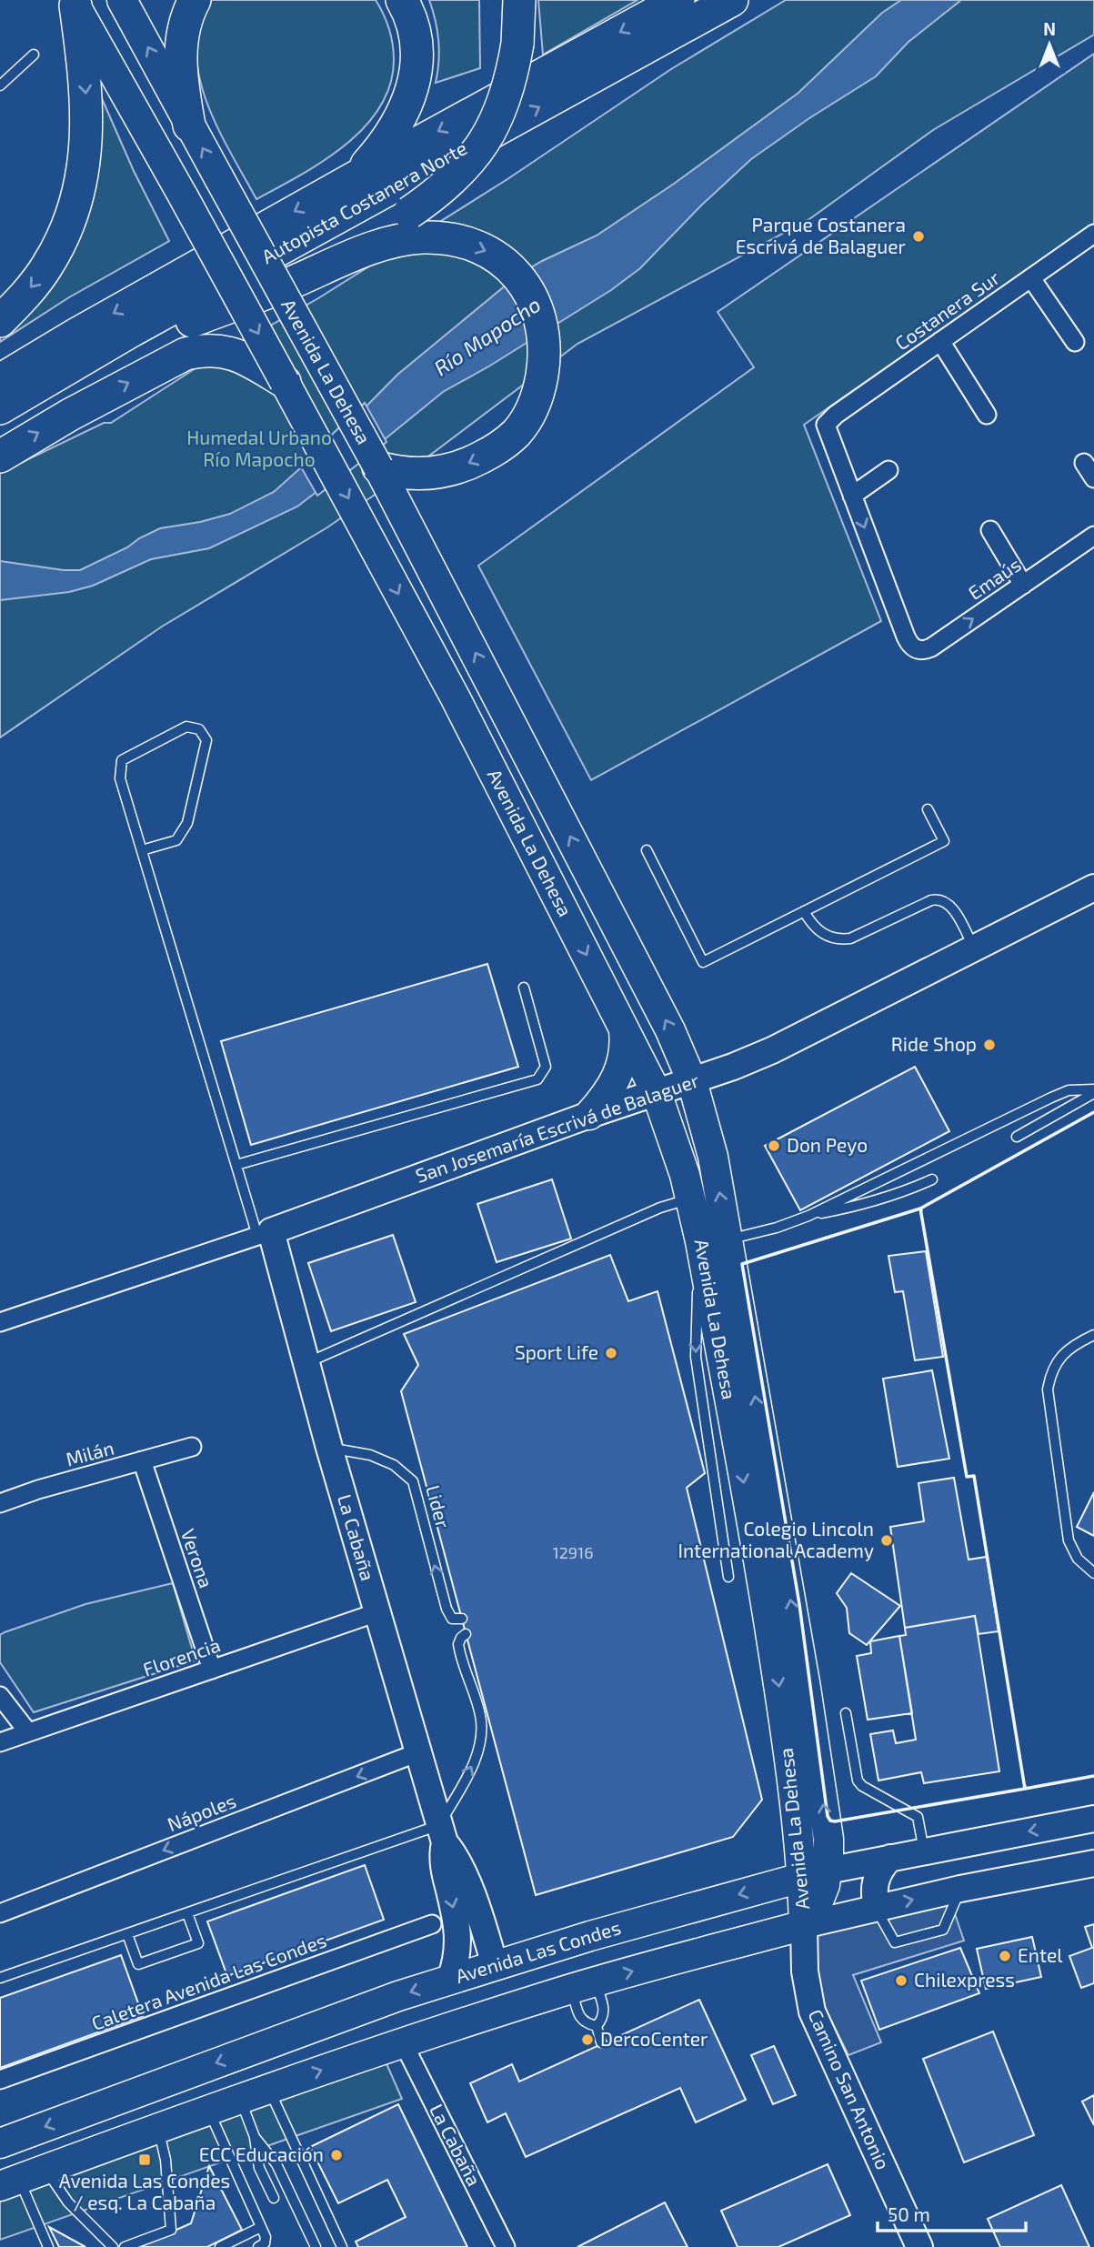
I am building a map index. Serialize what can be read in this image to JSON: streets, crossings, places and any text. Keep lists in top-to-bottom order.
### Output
{
  "streets": {
    "highway": ["Autopista Costanera Norte"],
    "main road": ["Avenida La Dehesa", "Avenida Las Condes"],
    "street": [
      "Costanera Sur",
      "Emaús",
      "San Josemaría Escrivá de Balaguer",
      "Milán",
      "La Cabaña",
      "Verona",
      "Florencia",
      "Nápoles",
      "Caletera Avenida Las Condes",
      "Camino San Antonio"
    ],
    "lane": ["Lider"]
  },
  "crossings": [
    ["Costanera Sur", "Emaús"],
    ["Avenida La Dehesa", "San Josemaría Escrivá de Balaguer"],
    ["Avenida La Dehesa", "Avenida Las Condes"],
    ["Avenida La Dehesa", "Camino San Antonio"],
    ["San Josemaría Escrivá de Balaguer", "La Cabaña"],
    ["Milán", "Verona"],
    ["Lider", "La Cabaña"],
    ["La Cabaña", "Florencia"],
    ["La Cabaña", "Nápoles"],
    ["La Cabaña", "Avenida Las Condes"],
    ["Verona", "Florencia"]
  ],
  "one_way": ["Lider", "Nápoles", "Avenida Las Condes"],
  "water": ["Río Mapocho"],
  "parks": ["Humedal Urbano Río Mapocho"],
  "places": {
    "other": [
      "Parque Costanera Escrivá de Balaguer",
      "Ride Shop",
      "Don Peyo",
      "Sport Life",
      "Colegio Lincoln International Academy",
      "Entel",
      "Chilexpress",
      "DercoCenter",
      "ECC Educación"
    ],
    "transit": ["Avenida Las Condes / esq. La Cabaña"]
  },
  "house_numbers": ["12916"],
  "scale_bar": "50 m",
  "north": "top"
}
